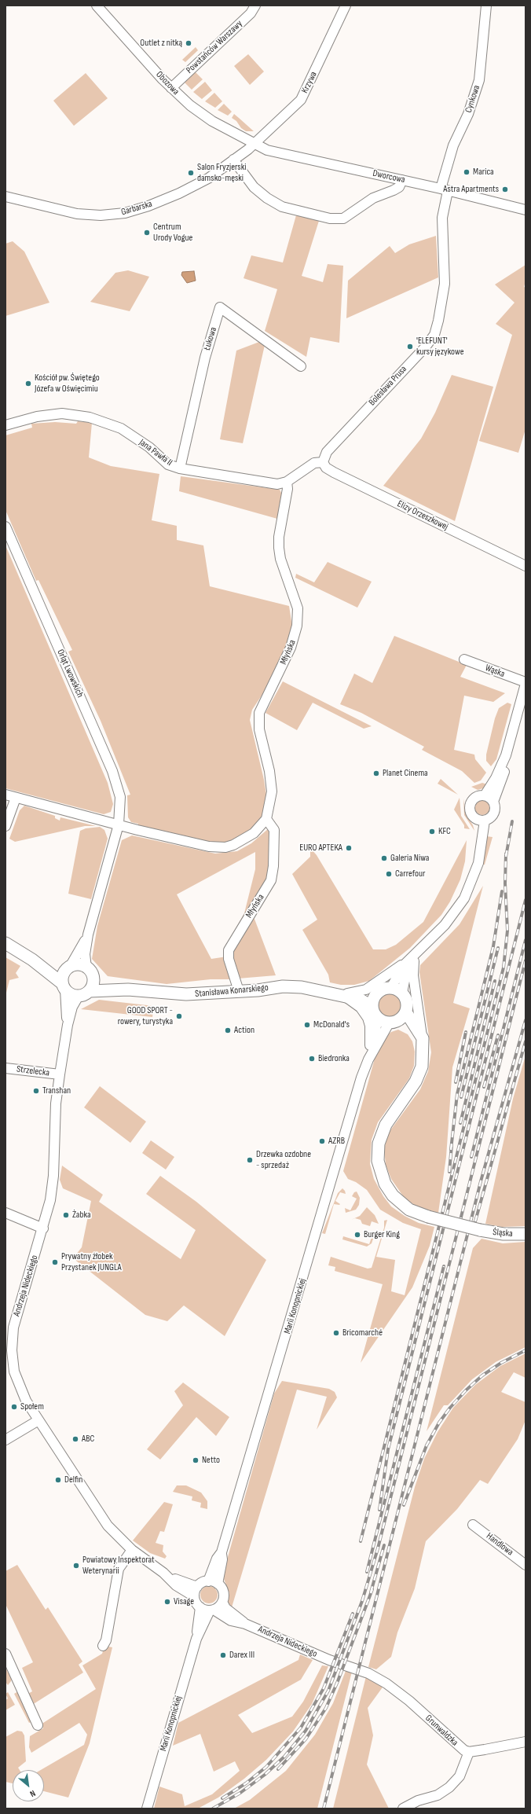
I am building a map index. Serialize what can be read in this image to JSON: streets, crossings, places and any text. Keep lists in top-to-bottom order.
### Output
{
  "streets": {
    "main road": ["Stanisława Konarskiego", "Śląska"],
    "street": [
      "Powstańców Warszawy",
      "Krzywa",
      "Obozowa",
      "Cynkowa",
      "Dworcowa",
      "Garbarska",
      "Łukowa",
      "Bolesława Prusa",
      "Jana Pawła II",
      "Elizy Orzeszkowej",
      "Młyńska",
      "Wąska",
      "Orląt Lwowskich",
      "Strzelecka",
      "Andrzeja Nideckiego",
      "Marii Konopnickiej",
      "Handlowa",
      "Grunwaldzka"
    ]
  },
  "crossings": [
    ["Powstańców Warszawy", "Obozowa"],
    ["Krzywa", "Obozowa"],
    ["Krzywa", "Dworcowa"],
    ["Krzywa", "Garbarska"],
    ["Obozowa", "Dworcowa"],
    ["Obozowa", "Garbarska"],
    ["Cynkowa", "Dworcowa"],
    ["Cynkowa", "Bolesława Prusa"],
    ["Dworcowa", "Garbarska"],
    ["Dworcowa", "Bolesława Prusa"],
    ["Łukowa", "Jana Pawła II"],
    ["Bolesława Prusa", "Jana Pawła II"],
    ["Bolesława Prusa", "Elizy Orzeszkowej"],
    ["Jana Pawła II", "Elizy Orzeszkowej"],
    ["Jana Pawła II", "Młyńska"],
    ["Młyńska", "Stanisława Konarskiego"],
    ["Orląt Lwowskich", "Stanisława Konarskiego"],
    ["Orląt Lwowskich", "Andrzeja Nideckiego"],
    ["Stanisława Konarskiego", "Andrzeja Nideckiego"],
    ["Stanisława Konarskiego", "Marii Konopnickiej"],
    ["Strzelecka", "Andrzeja Nideckiego"],
    ["Andrzeja Nideckiego", "Marii Konopnickiej"],
    ["Andrzeja Nideckiego", "Grunwaldzka"]
  ],
  "places": [
    "Outlet z nitką",
    "Marica",
    "Salon Fryzjerski damsko-męski",
    "Astra Apartments",
    "Centrum Urody Vogue",
    "'ELEFUNT' kursy językowe",
    "Kościół pw. Świętego Józefa w Oświęcimiu",
    "Planet Cinema",
    "KFC",
    "EURO APTEKA",
    "Galeria Niwa",
    "Carrefour",
    "GOOD SPORT - rowery, turystyka",
    "McDonald's",
    "Action",
    "Biedronka",
    "Transhan",
    "AZRB",
    "Drzewka ozdobne - sprzedaż",
    "Żabka",
    "Burger King",
    "Prywatny żłobek Przystanek JUNGLA",
    "Bricomarché",
    "Społem",
    "ABC",
    "Netto",
    "Delfin",
    "Powiatowy Inspektorat Weterynarii",
    "Visage",
    "Darex III"
  ],
  "north": "bottom right"
}
